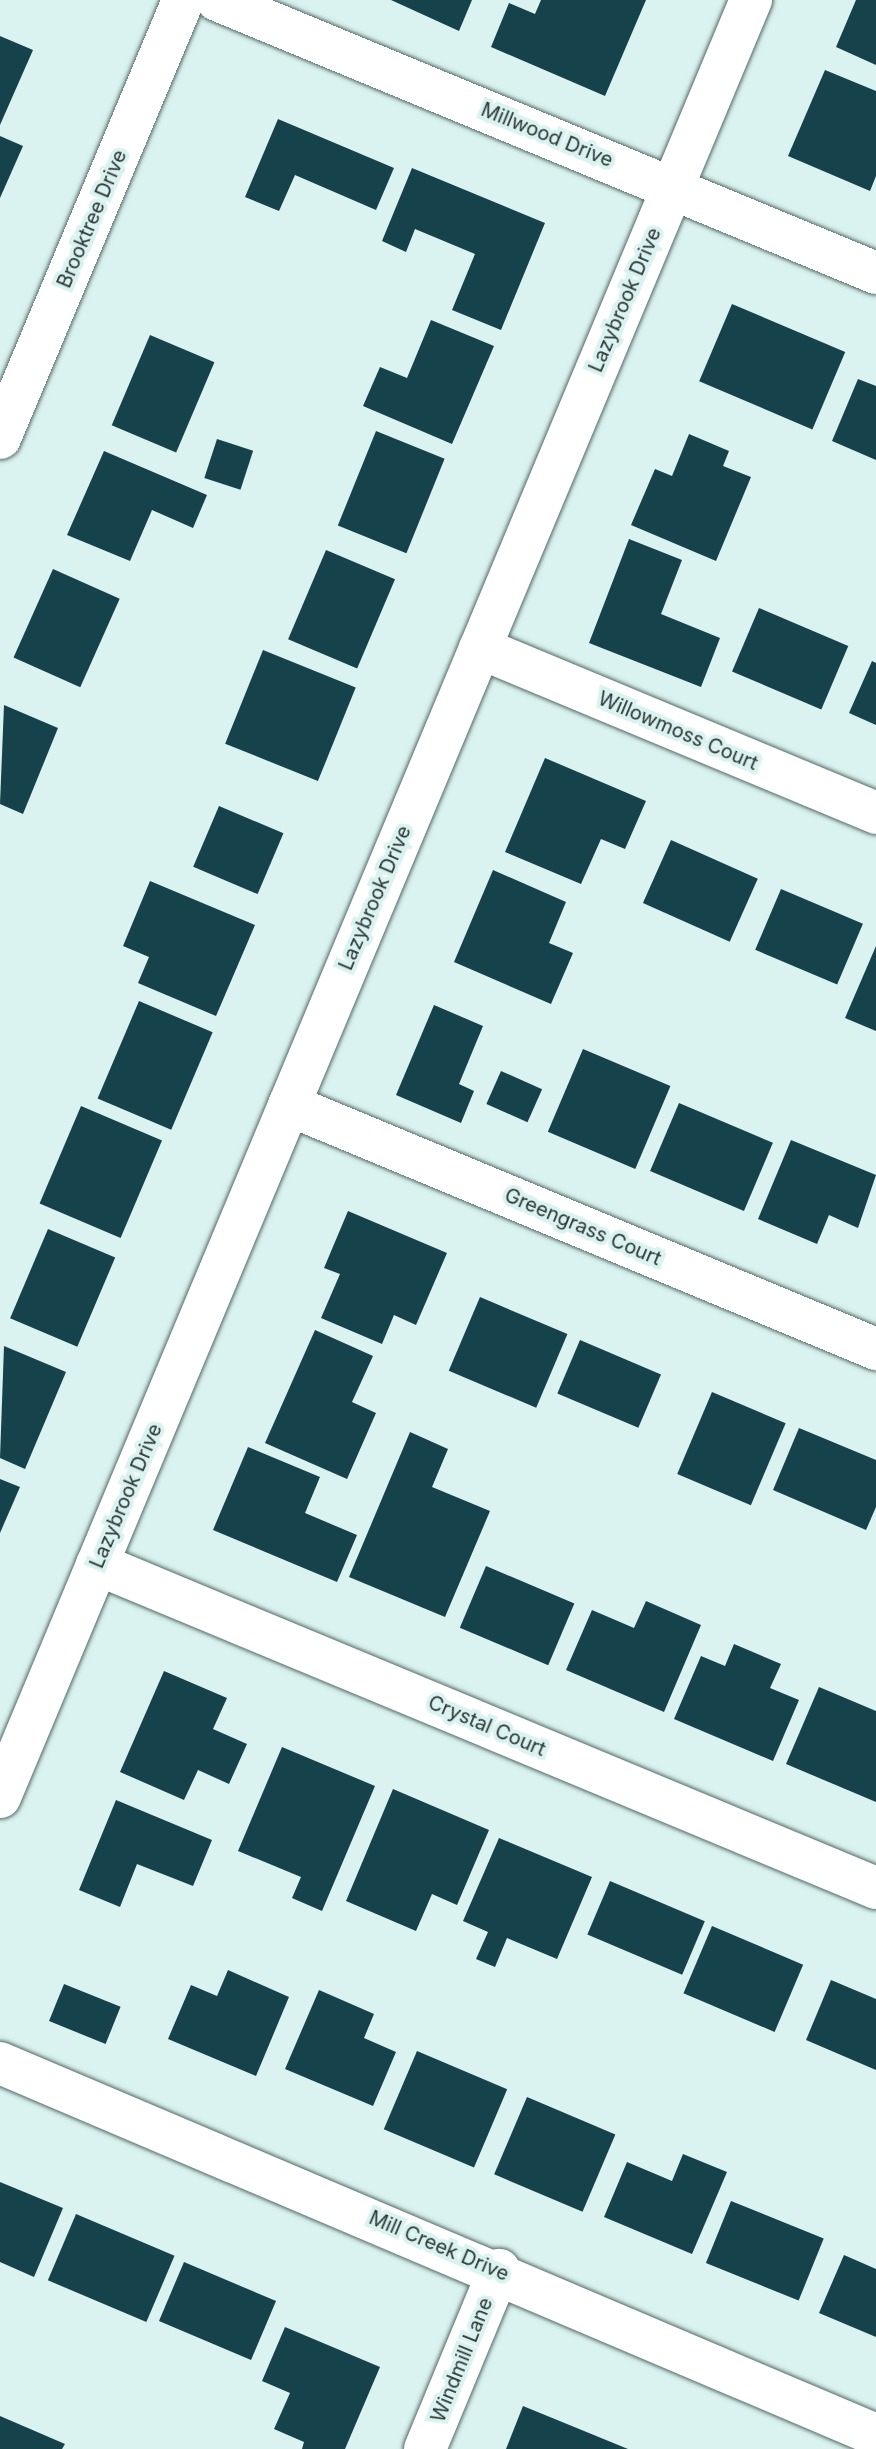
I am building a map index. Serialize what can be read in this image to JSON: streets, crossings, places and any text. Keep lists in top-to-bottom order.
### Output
{
  "streets": {
    "street": [
      "Millwood Drive",
      "Brooktree Drive",
      "Lazybrook Drive",
      "Willowmoss Court",
      "Greengrass Court",
      "Crystal Court",
      "Mill Creek Drive",
      "Windmill Lane"
    ]
  },
  "crossings": [
    ["Millwood Drive", "Lazybrook Drive"],
    ["Lazybrook Drive", "Willowmoss Court"],
    ["Lazybrook Drive", "Greengrass Court"],
    ["Lazybrook Drive", "Crystal Court"],
    ["Mill Creek Drive", "Windmill Lane"]
  ]
}
